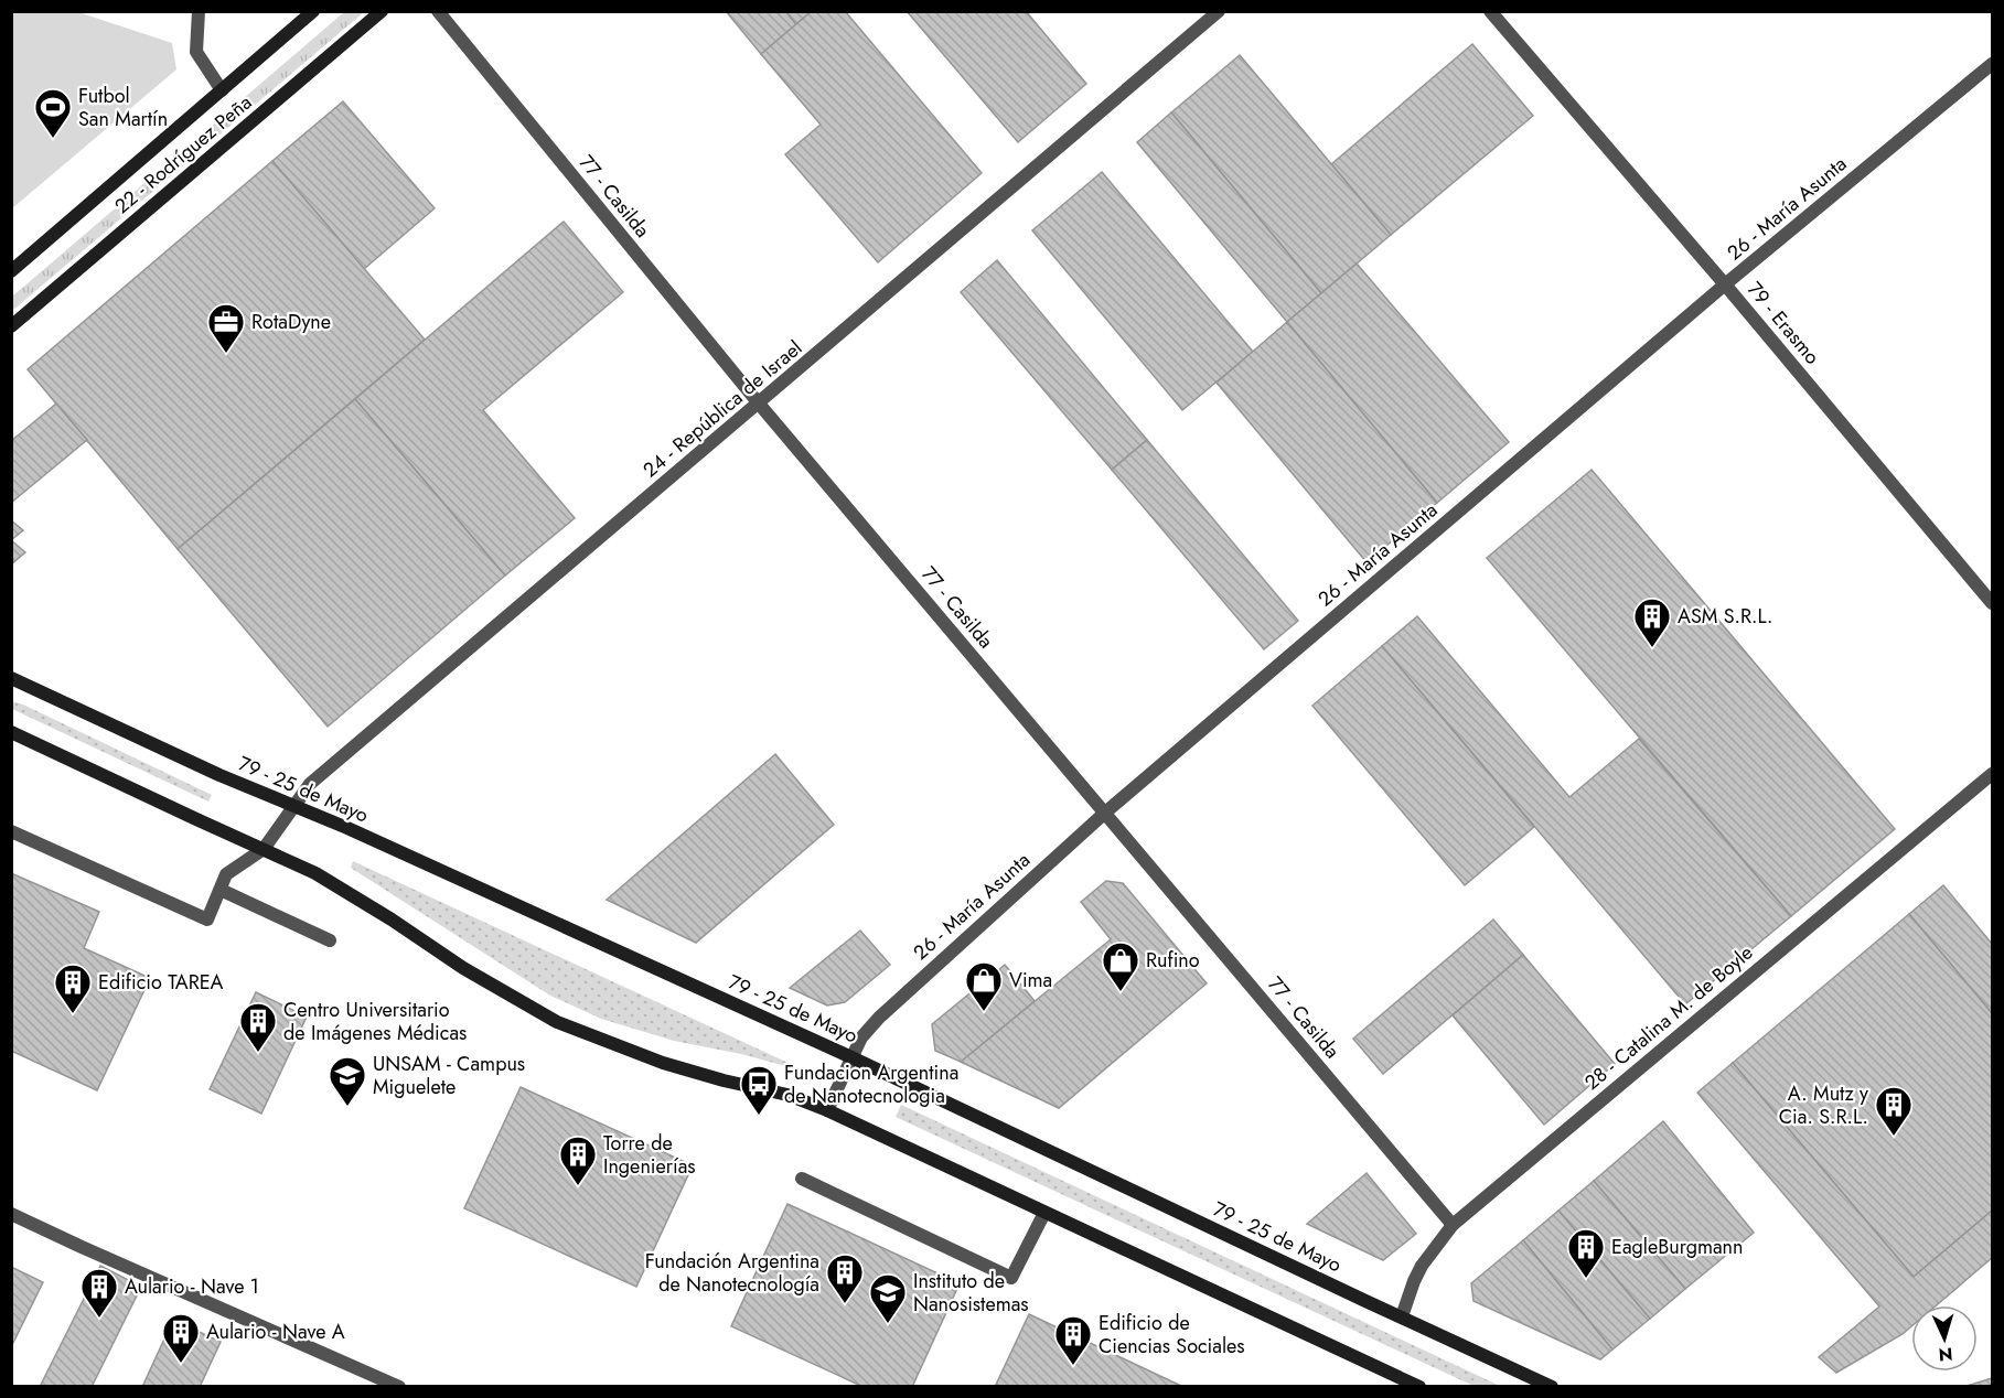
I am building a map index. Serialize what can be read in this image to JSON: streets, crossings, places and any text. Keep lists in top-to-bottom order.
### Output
{
  "streets": {
    "main road": ["22 - Rodríguez Peña", "79 - 25 de Mayo"],
    "street": [
      "77 - Casilda",
      "26 - María Asunta",
      "79 - Erasmo",
      "24 - República de Israel",
      "28 - Catalina M. de Boyle"
    ]
  },
  "crossings": [
    ["77 - Casilda", "26 - María Asunta"],
    ["77 - Casilda", "24 - República de Israel"],
    ["77 - Casilda", "28 - Catalina M. de Boyle"],
    ["26 - María Asunta", "79 - Erasmo"],
    ["26 - María Asunta", "79 - 25 de Mayo"],
    ["24 - República de Israel", "79 - 25 de Mayo"],
    ["79 - 25 de Mayo", "28 - Catalina M. de Boyle"]
  ],
  "places": {
    "sports": ["Futbol San Martín"],
    "office": ["RotaDyne"],
    "building": [
      "ASM S.R.L.",
      "Edificio TAREA",
      "Centro Universitario de Imágenes Médicas",
      "A. Mutz y Cia. S.R.L.",
      "Torre de Ingenierías",
      "EagleBurgmann",
      "Fundación Argentina de Nanotecnología",
      "Aulario - Nave 1",
      "Aulario - Nave A",
      "Edificio de Ciencias Sociales"
    ],
    "shop": ["Rufino", "Vima"],
    "school or university": ["UNSAM - Campus Miguelete", "Instituto de Nanosistemas"],
    "bus stop": ["Fundacion Argentina de Nanotecnologia"]
  },
  "north": "bottom"
}
